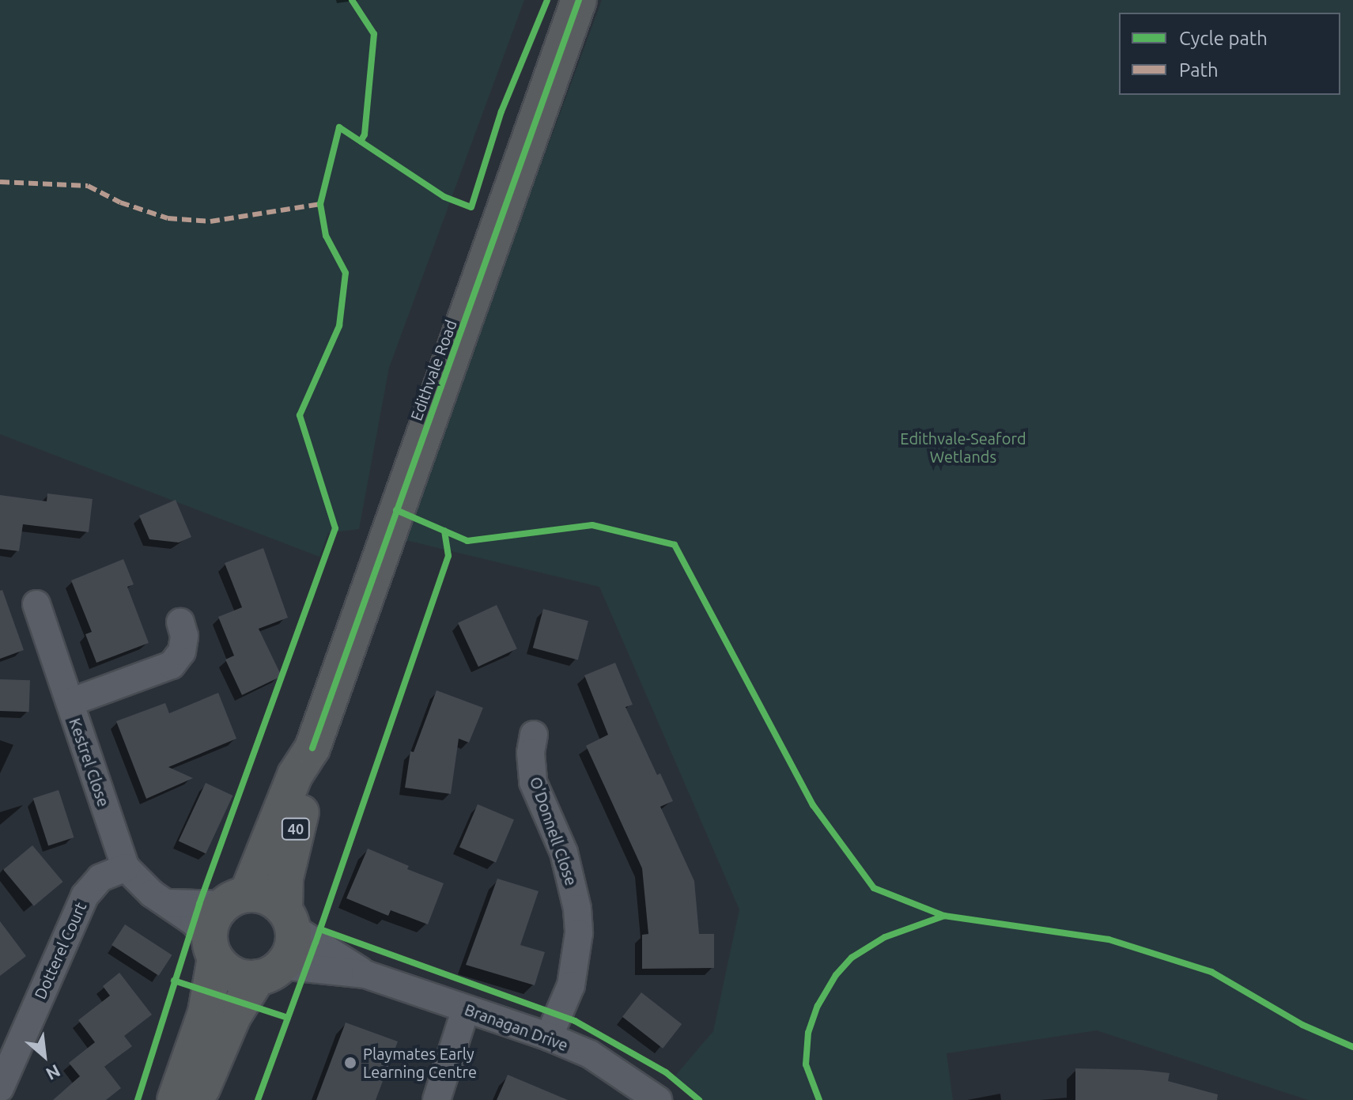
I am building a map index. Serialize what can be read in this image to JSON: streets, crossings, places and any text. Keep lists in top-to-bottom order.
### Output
{
  "streets": {
    "highway": ["Edithvale Road", "40"],
    "street": [
      "Kestrel Close",
      "O'Donnell Close",
      "Dotterel Court",
      "Branagan Drive"
    ]
  },
  "crossings": [
    ["Edithvale Road", "Kestrel Close"],
    ["Edithvale Road", "40"],
    ["Edithvale Road", "Branagan Drive"],
    ["Kestrel Close", "40"],
    ["Kestrel Close", "Dotterel Court"],
    ["Kestrel Close", "Branagan Drive"],
    ["40", "Branagan Drive"],
    ["O'Donnell Close", "Branagan Drive"]
  ],
  "parks": ["Edithvale-Seaford Wetlands"],
  "places": ["Playmates Early Learning Centre"],
  "legend": ["Cycle path", "Path"],
  "north": "bottom right"
}
